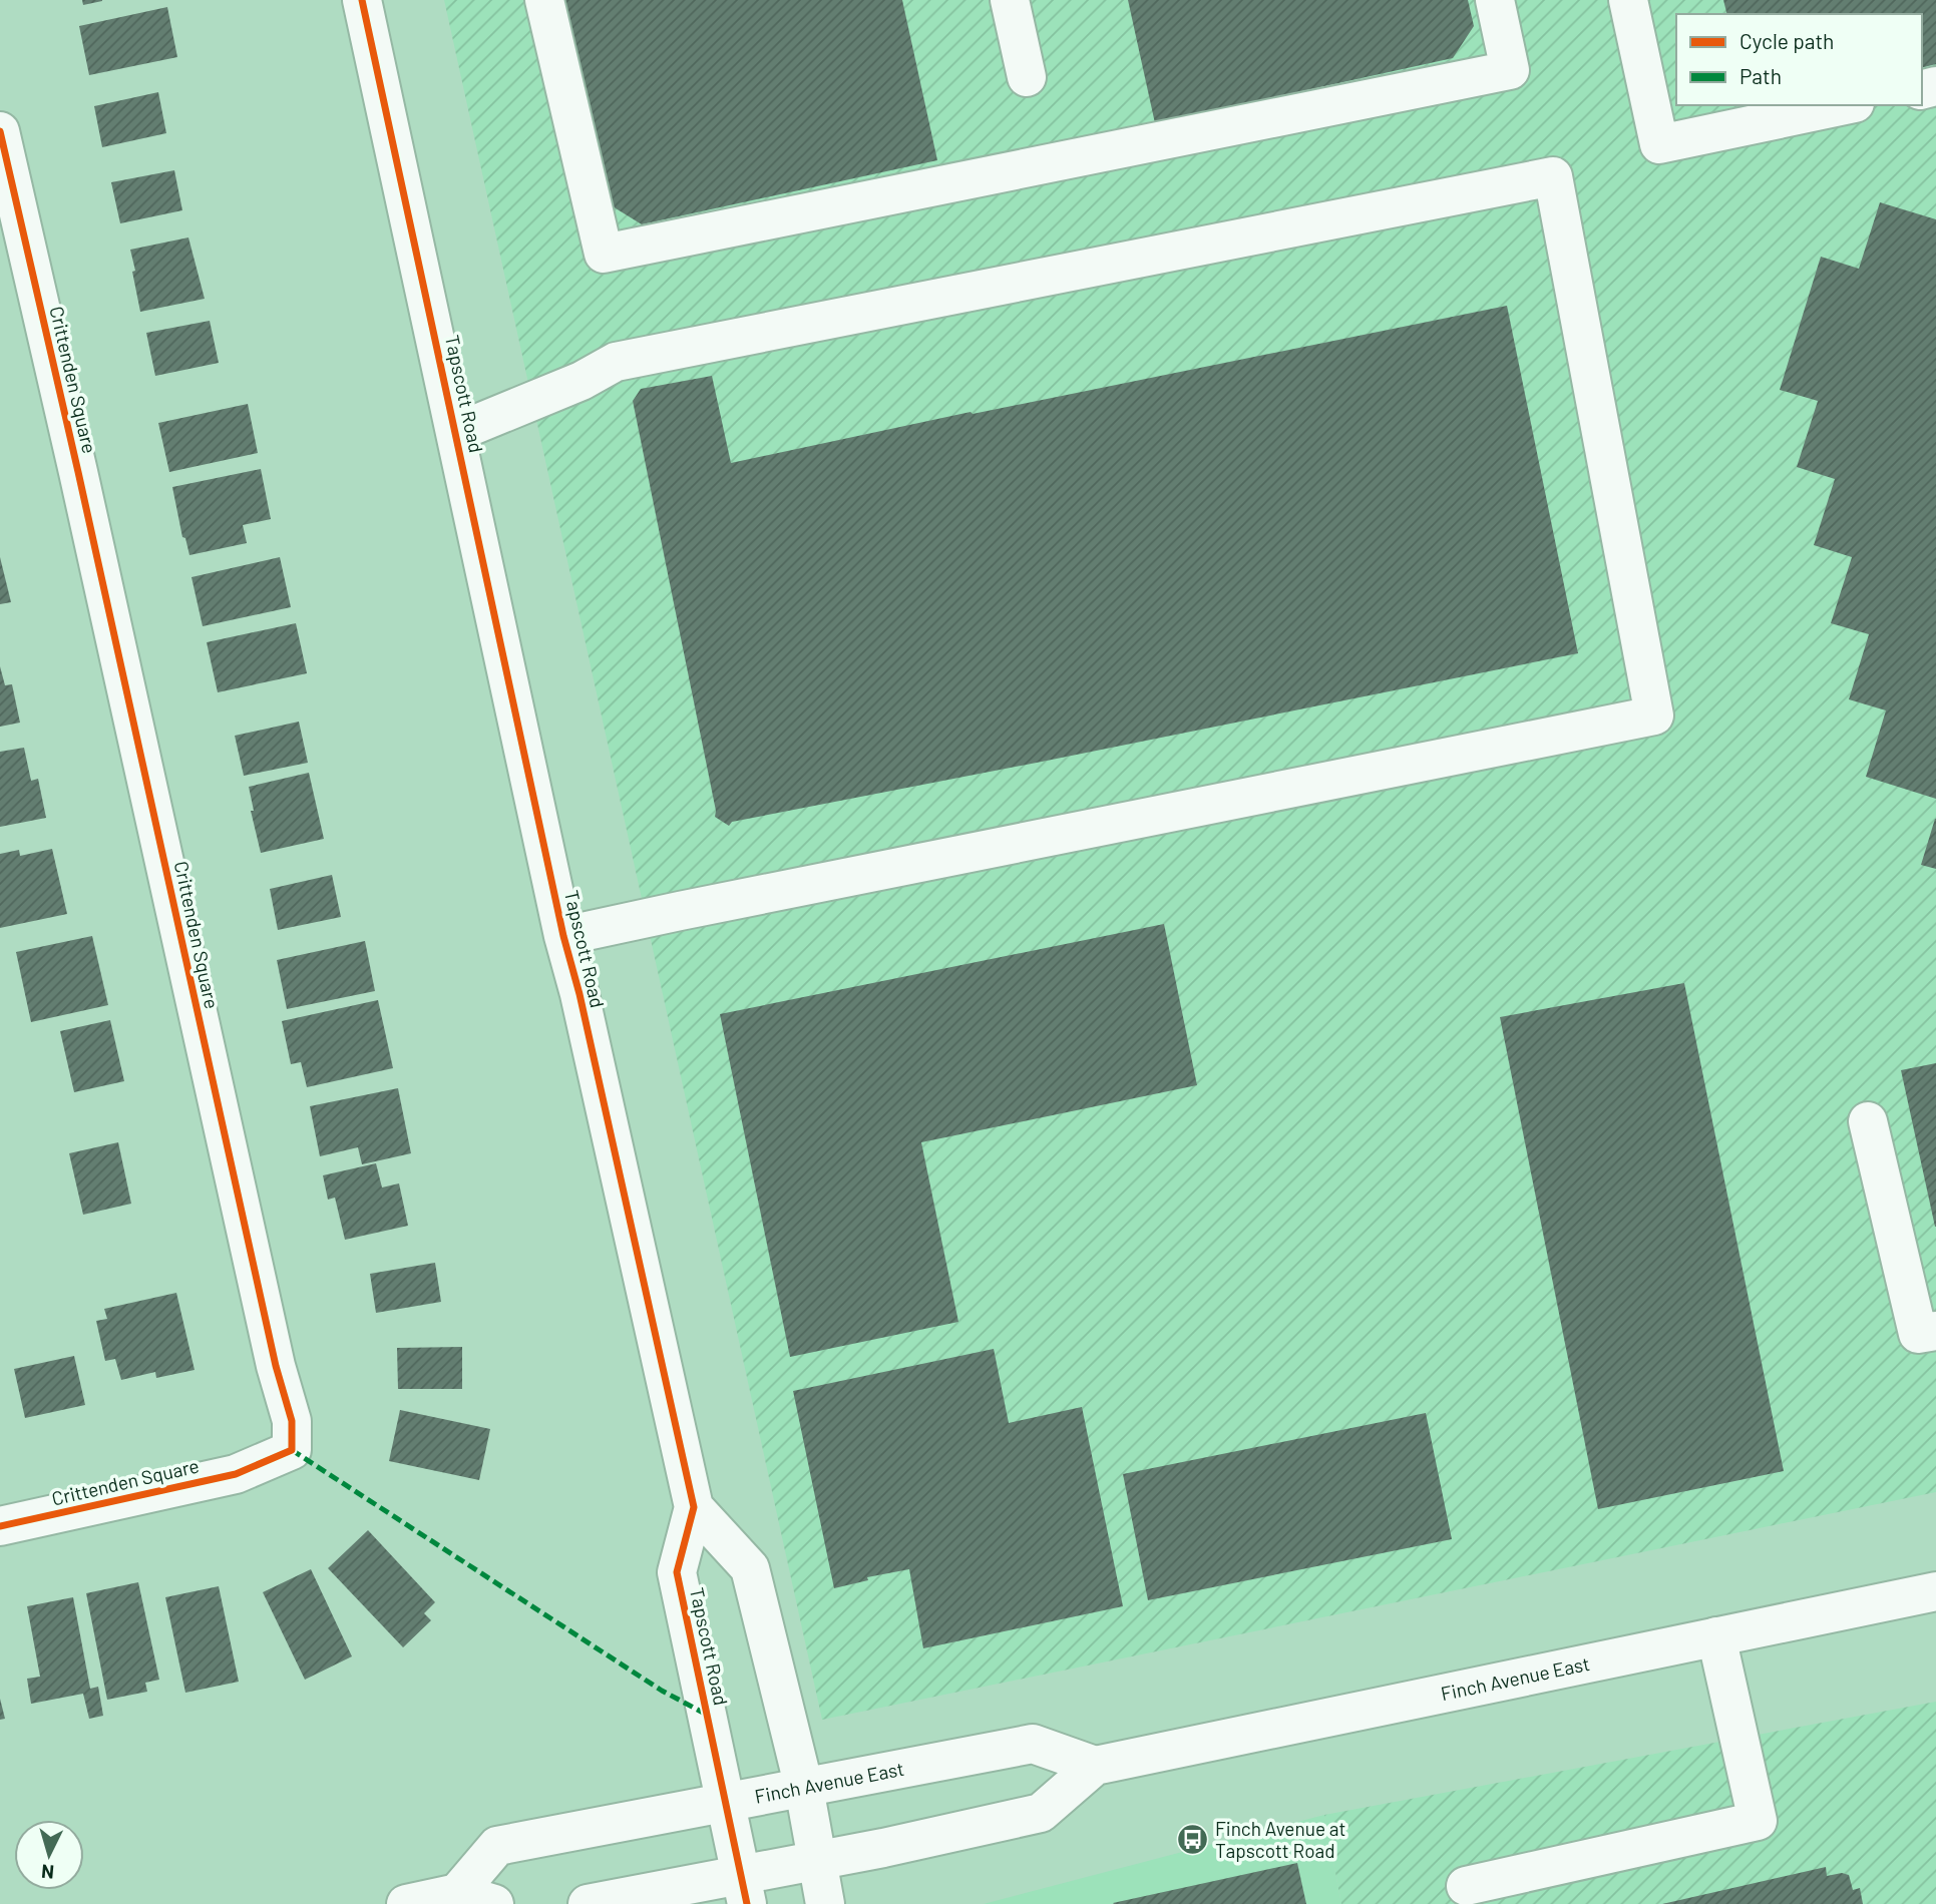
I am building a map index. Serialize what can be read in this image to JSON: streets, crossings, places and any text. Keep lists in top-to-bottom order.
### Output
{
  "streets": {
    "street": ["Crittenden Square", "Tapscott Road", "Finch Avenue East"]
  },
  "crossings": [
    ["Tapscott Road", "Finch Avenue East"]
  ],
  "places": {
    "bus stop": ["Finch Avenue at Tapscott Road"]
  },
  "legend": ["Cycle path", "Path"],
  "north": "bottom"
}
